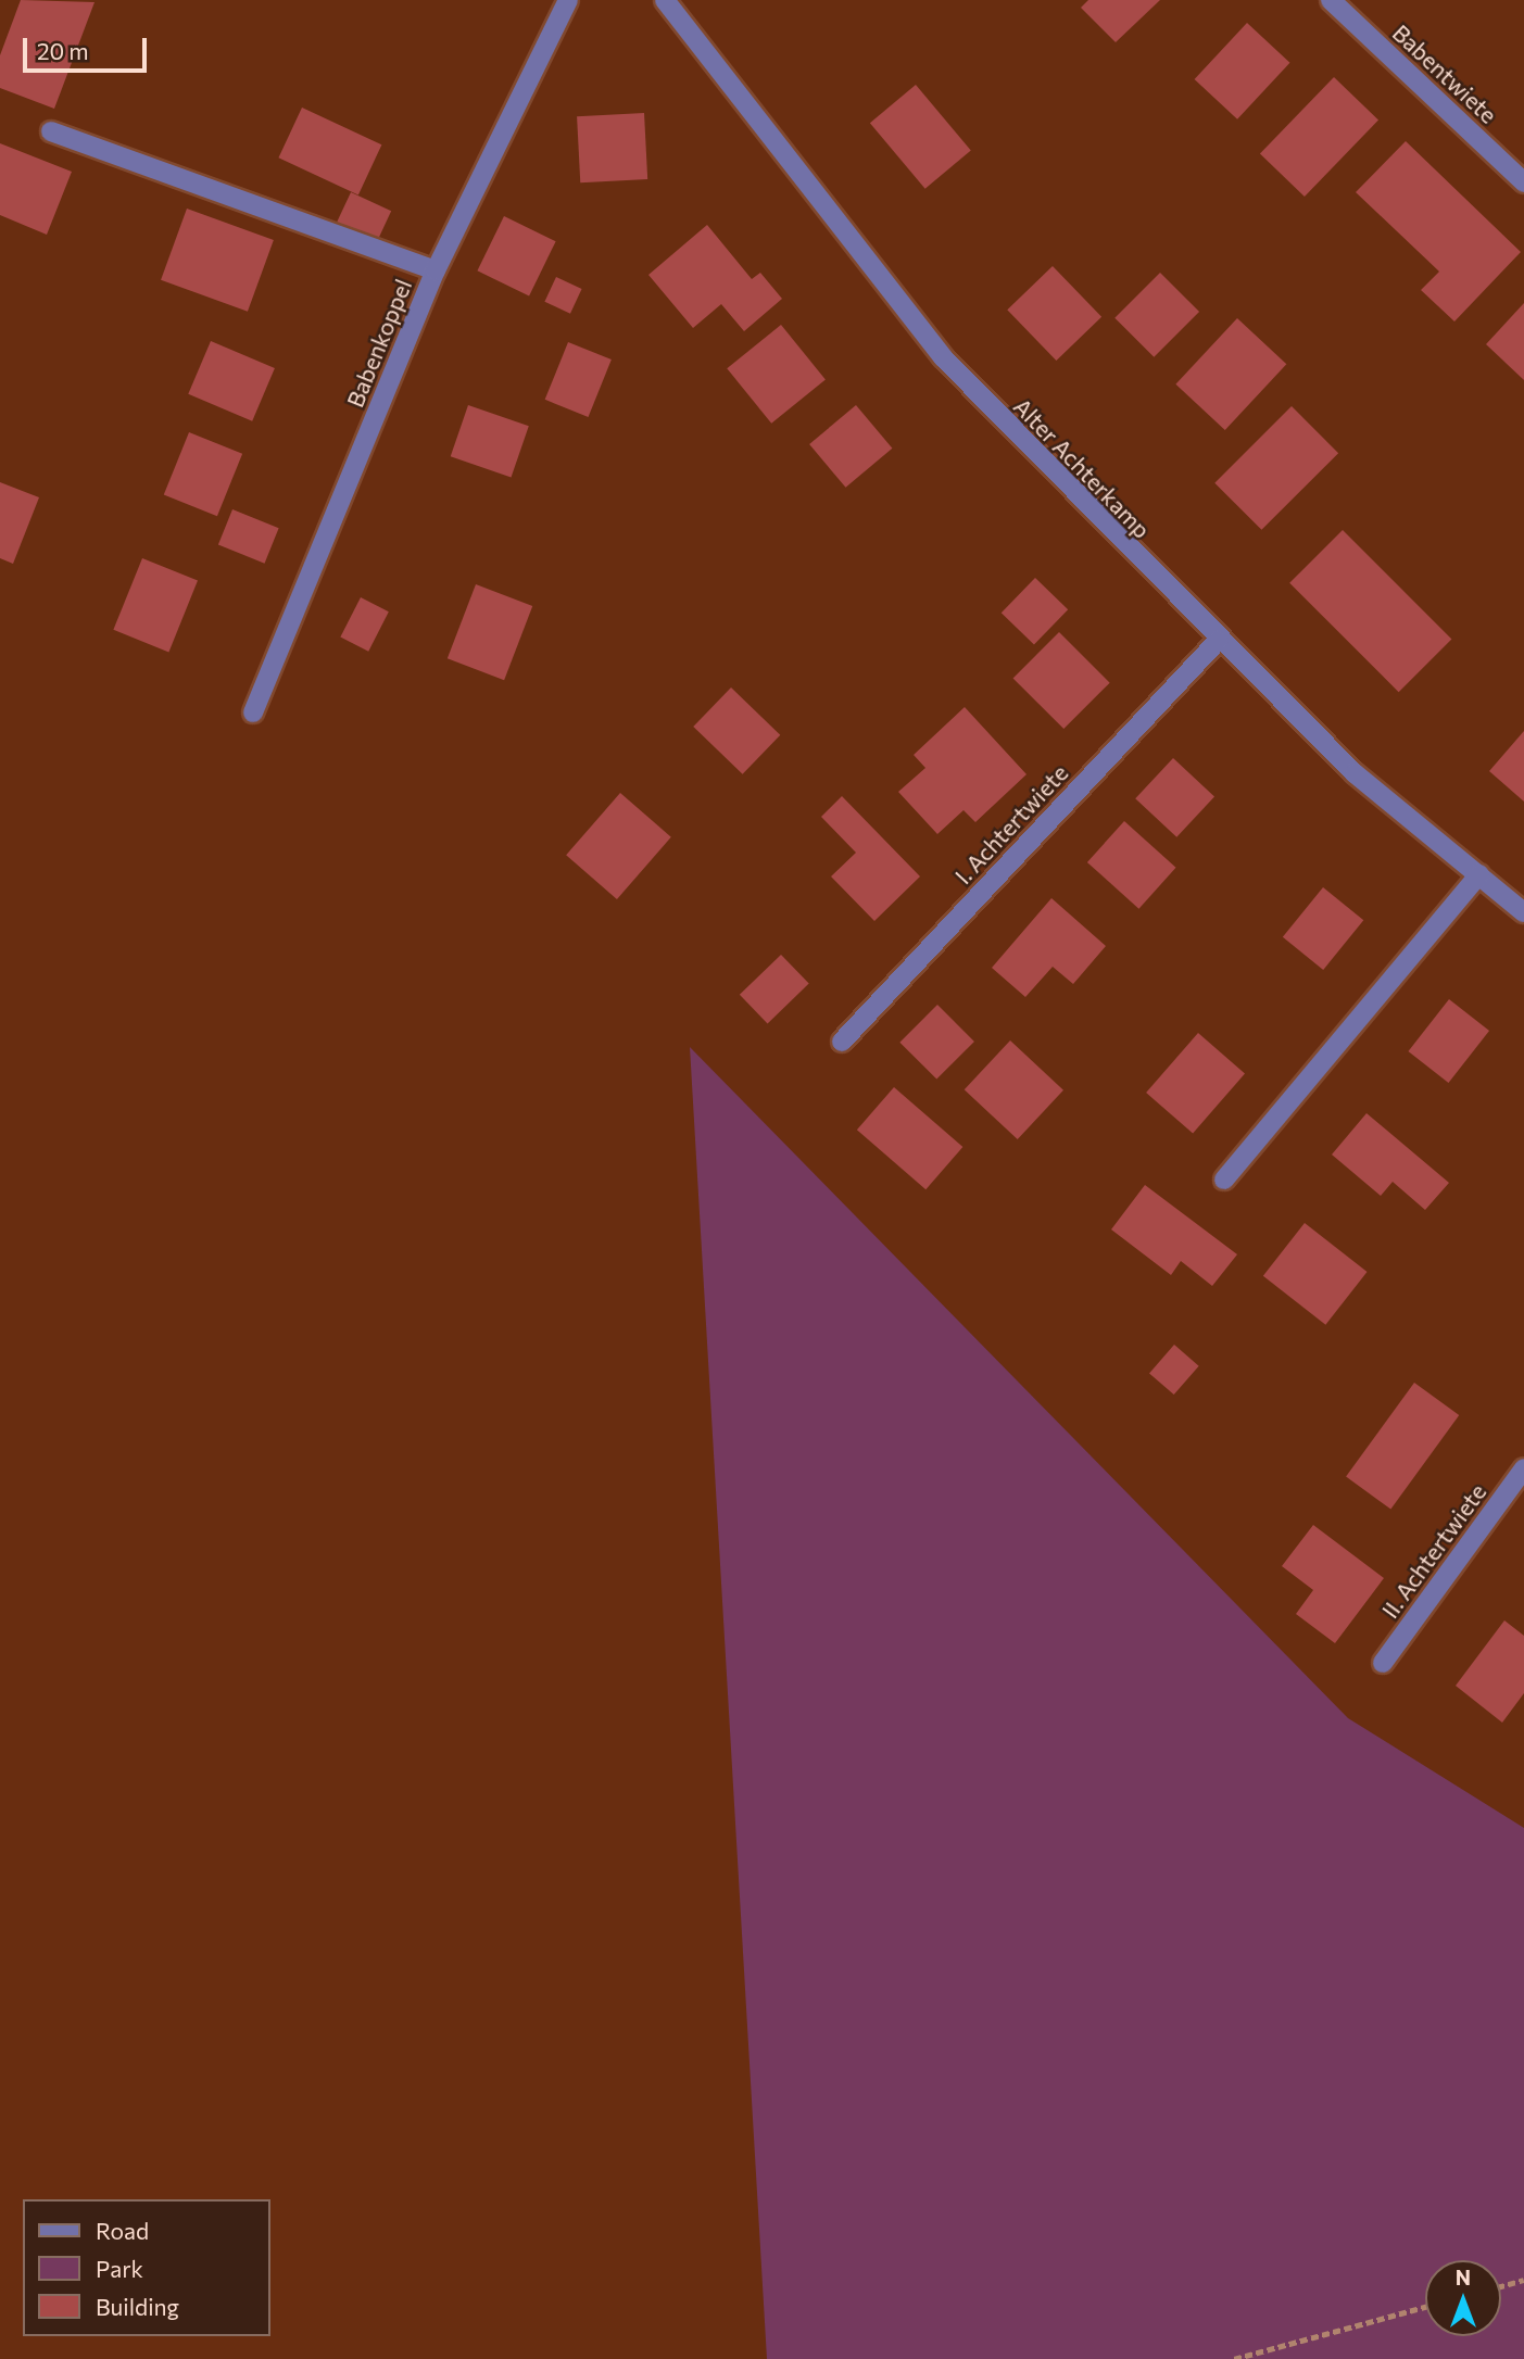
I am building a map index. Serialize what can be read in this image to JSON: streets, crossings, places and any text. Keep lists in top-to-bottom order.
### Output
{
  "streets": {
    "street": [
      "Babentwiete",
      "Babenkoppel",
      "Alter Achterkamp",
      "I. Achtertwiete",
      "II. Achtertwiete"
    ]
  },
  "crossings": [
    ["Alter Achterkamp", "I. Achtertwiete"]
  ],
  "legend": ["Road", "Park", "Building"],
  "scale_bar": "20 m",
  "north": "top"
}
